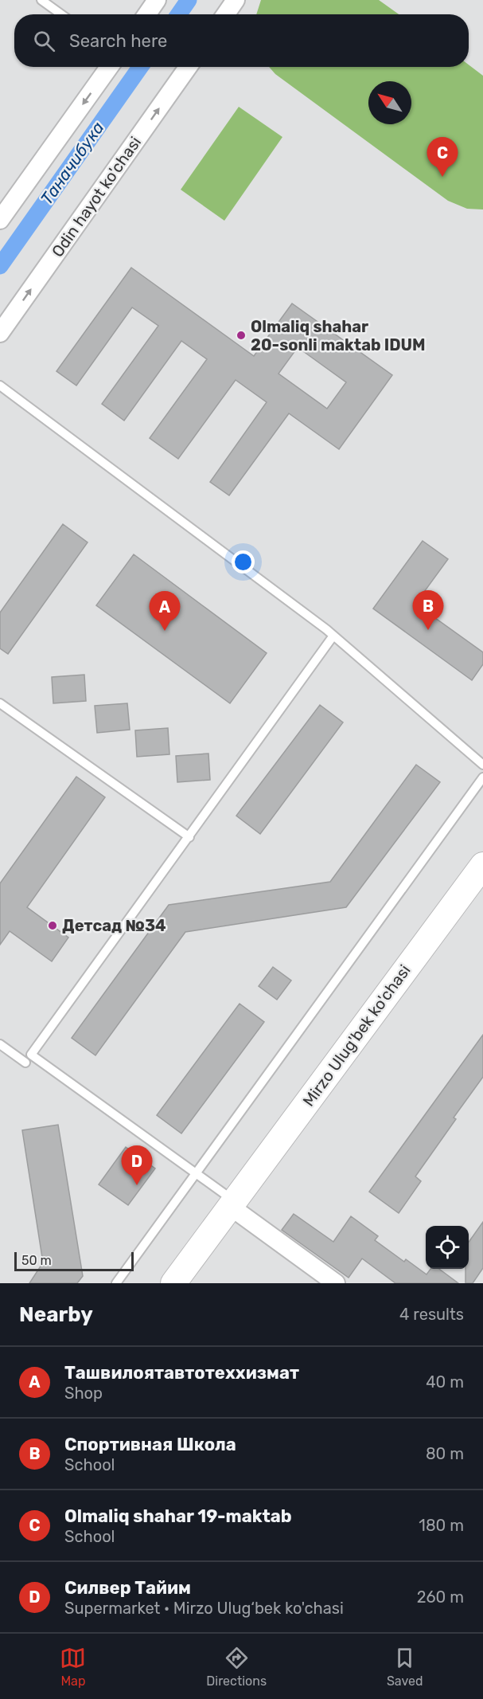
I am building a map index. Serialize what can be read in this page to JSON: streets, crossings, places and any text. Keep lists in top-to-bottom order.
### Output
{
  "streets": {
    "main road": ["Mirzo Ulug'bek ko'chasi"],
    "street": ["Odin hayot ko'chasi"]
  },
  "water": ["Таначибука"],
  "places": ["Olmaliq shahar 20-sonli maktab IDUM", "Детсад №34"],
  "scale_bar": "50 m",
  "north": "top left",
  "page": {
    "search": "Search here",
    "pins": [
      "C",
      "B",
      "A",
      "D"
    ],
    "scale": "50 m",
    "heading": ["Nearby", "4 results"],
    "list": [
      {
        "mark": "A",
        "name": "Ташвилоятавтотеххизмат",
        "note": "Shop",
        "value": "40 m"
      },
      {
        "mark": "B",
        "name": "Спортивная Школа",
        "note": "School",
        "value": "80 m"
      },
      {
        "mark": "C",
        "name": "Olmaliq shahar 19-maktab",
        "note": "School",
        "value": "180 m"
      },
      {
        "mark": "D",
        "name": "Силвер Тайим",
        "note": "Supermarket · Mirzo Ulug‘bek ko'chasi",
        "value": "260 m"
      }
    ],
    "nav": ["Map", "Directions", "Saved"]
  }
}
